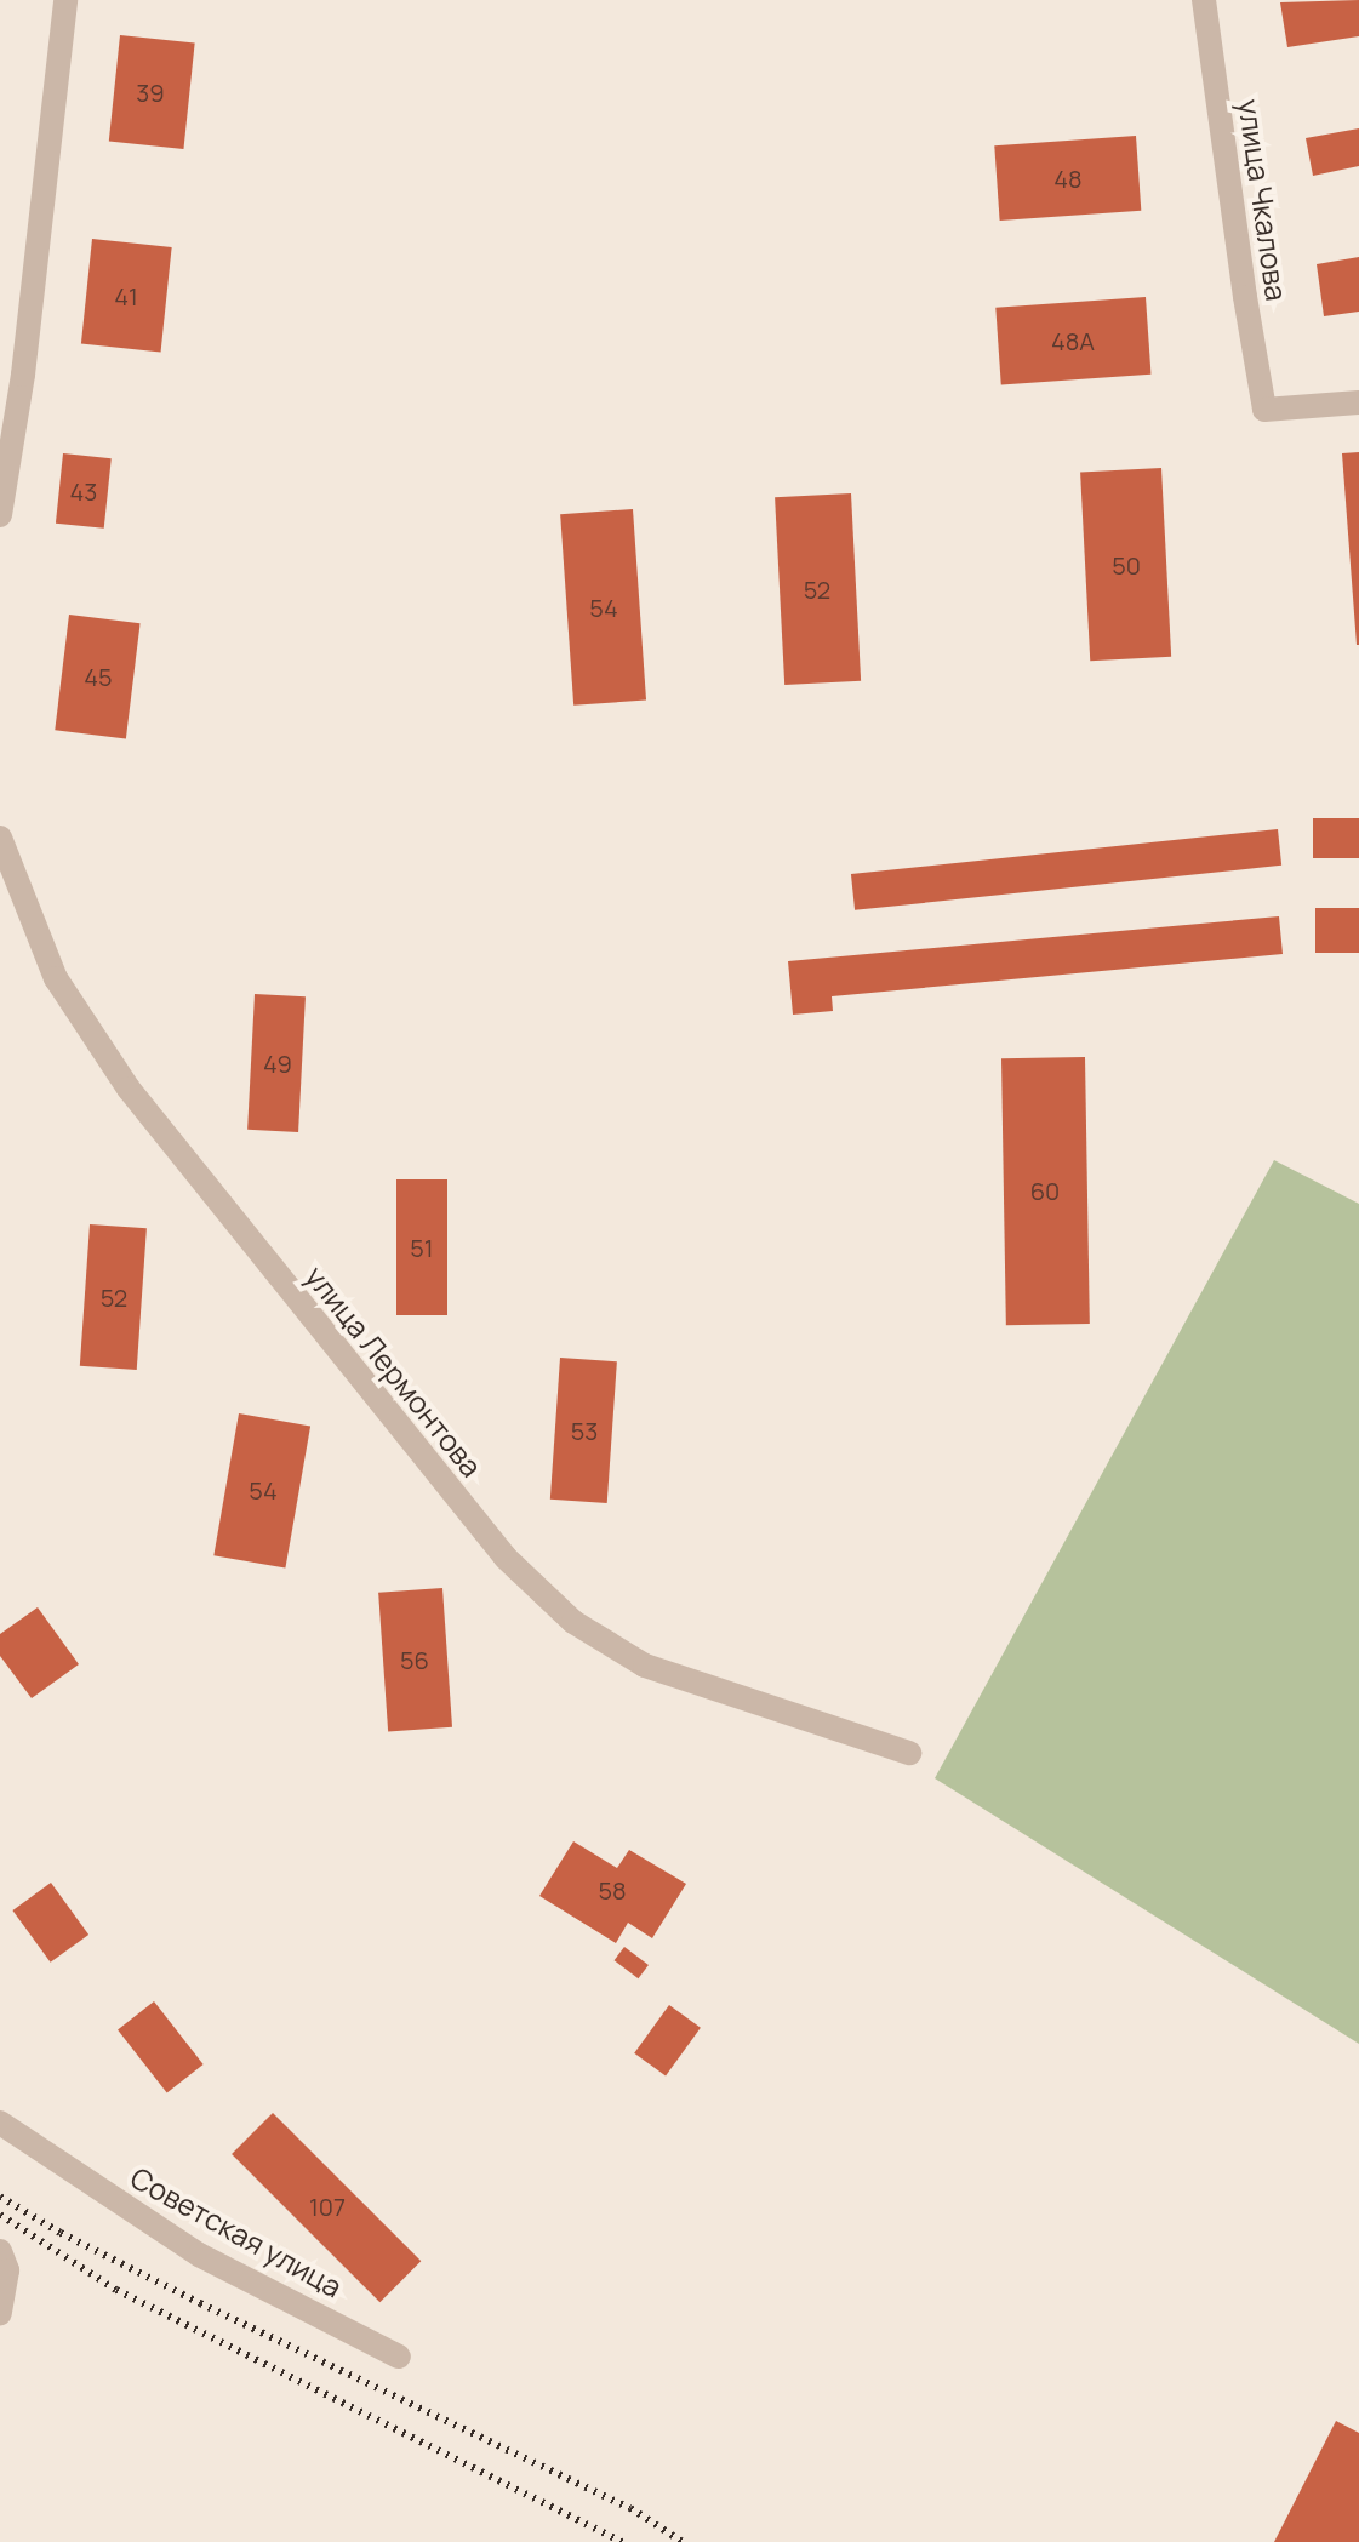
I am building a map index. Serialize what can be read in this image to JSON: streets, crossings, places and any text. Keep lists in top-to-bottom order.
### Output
{
  "streets": {
    "street": ["улица Чкалова", "улица Лермонтова", "Советская улица"]
  },
  "house_numbers": [
    "39",
    "48",
    "41",
    "48А",
    "43",
    "50",
    "52",
    "54",
    "45",
    "49",
    "60",
    "51",
    "52",
    "53",
    "54",
    "56",
    "58",
    "107"
  ]
}
